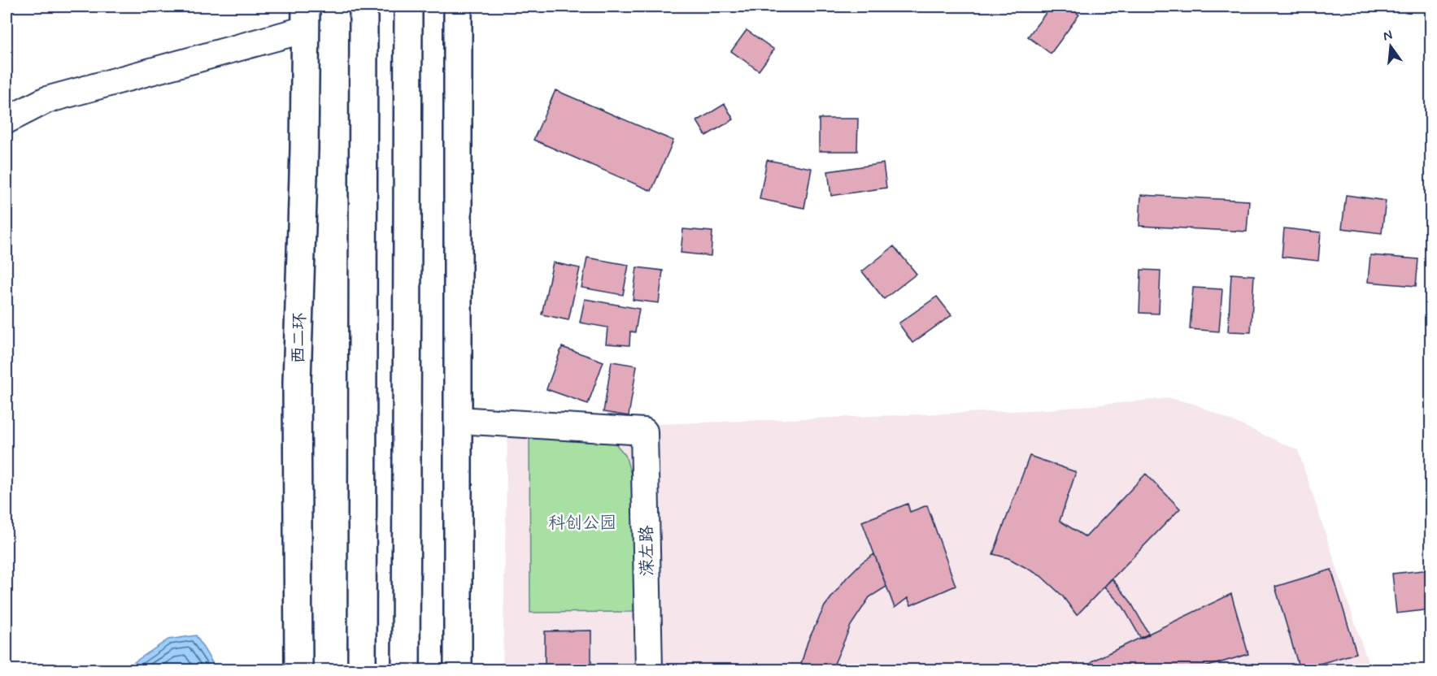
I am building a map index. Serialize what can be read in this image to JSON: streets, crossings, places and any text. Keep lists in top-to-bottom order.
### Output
{
  "streets": {
    "main road": ["西二环"],
    "street": ["溁左路"]
  },
  "parks": ["科创公园"],
  "north": "top"
}
